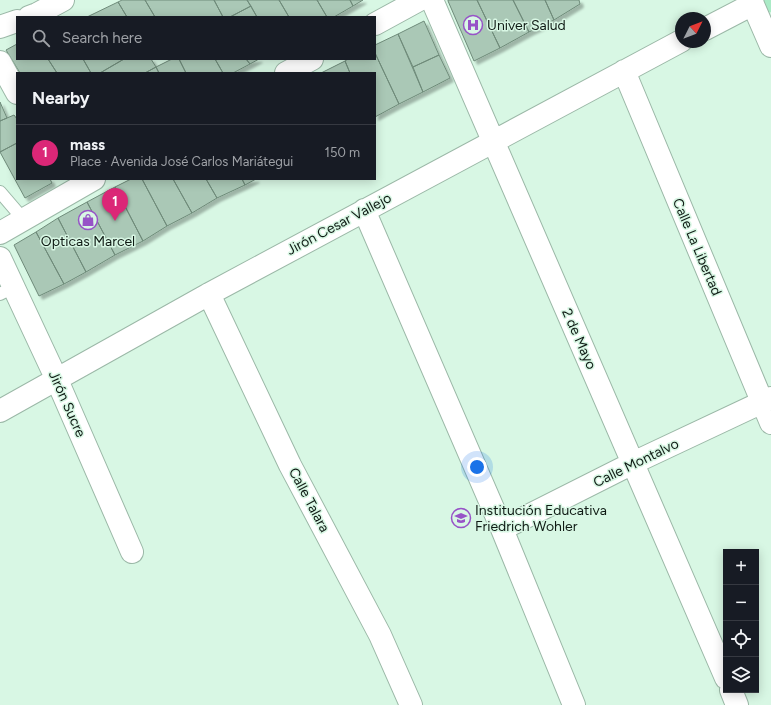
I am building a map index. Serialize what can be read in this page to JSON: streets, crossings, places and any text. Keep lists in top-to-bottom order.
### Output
{
  "streets": {
    "street": [
      "Jirón Cesar Vallejo",
      "Calle La Libertad",
      "2 de Mayo",
      "Jirón Sucre",
      "Calle Montalvo",
      "Calle Talara"
    ]
  },
  "crossings": [
    ["Jirón Cesar Vallejo", "Calle La Libertad"],
    ["Jirón Cesar Vallejo", "2 de Mayo"],
    ["Jirón Cesar Vallejo", "Jirón Sucre"],
    ["Jirón Cesar Vallejo", "Calle Talara"],
    ["Calle La Libertad", "Calle Montalvo"],
    ["2 de Mayo", "Calle Montalvo"]
  ],
  "places": {
    "hospital": ["Univer Salud"],
    "shop": ["Opticas Marcel"],
    "school or university": ["Institución Educativa Friedrich Wohler"]
  },
  "north": "top right",
  "page": {
    "search": "Search here",
    "heading": "Nearby",
    "list": [
      {
        "mark": "1",
        "name": "mass",
        "note": "Place · Avenida José Carlos Mariátegui",
        "value": "150 m"
      }
    ],
    "pins": "1",
    "map_buttons": ["+", "−"]
  }
}
